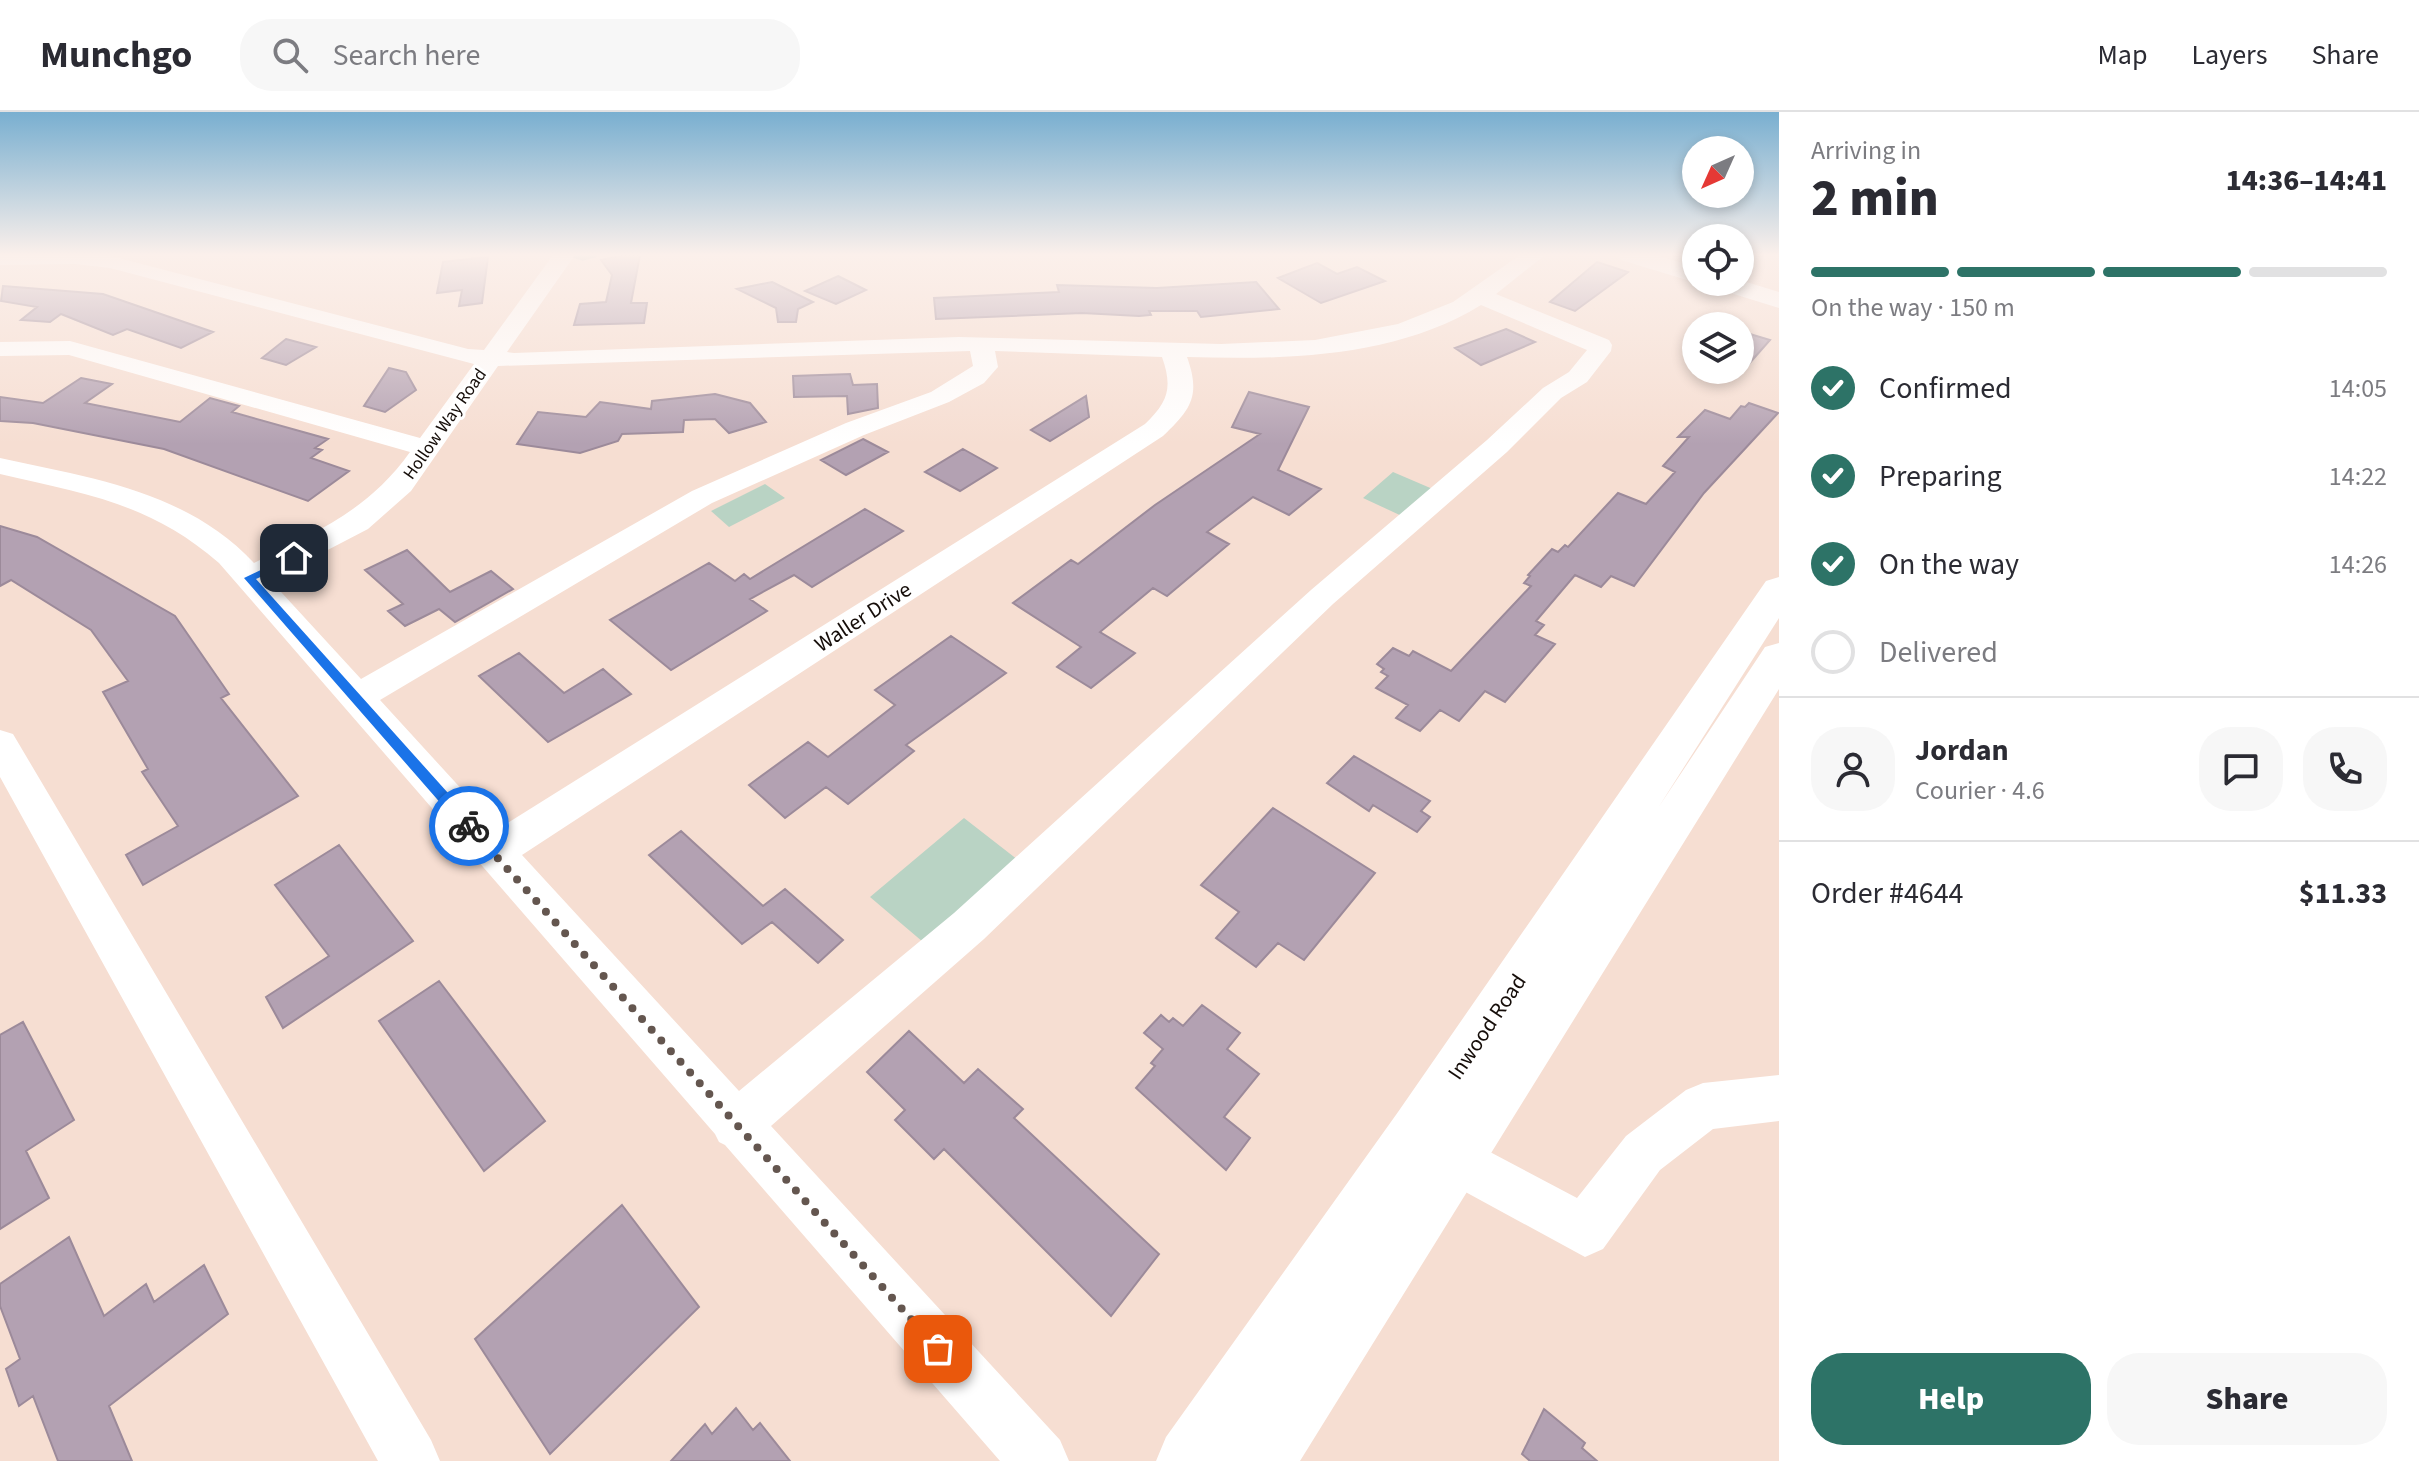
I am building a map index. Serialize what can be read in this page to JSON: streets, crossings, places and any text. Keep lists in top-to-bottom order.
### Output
{
  "streets": {
    "main road": ["Inwood Road"],
    "street": ["Hollow Way Road", "Waller Drive"]
  },
  "north": "bottom left",
  "page": {
    "header": "Munchgo",
    "search": "Search here",
    "nav": ["Map", "Layers", "Share"],
    "heading": ["2 min", "Arriving in", "14:36–14:41"],
    "panel": [
      "Jordan",
      "Courier · 4.6",
      "Order #4644",
      "$11.33"
    ],
    "bar": "On the way · 150 m",
    "list": [
      ["Confirmed", "14:05"],
      ["Preparing", "14:22"],
      ["On the way", "14:26"],
      "Delivered"
    ],
    "buttons": ["Help", "Share"]
  }
}
